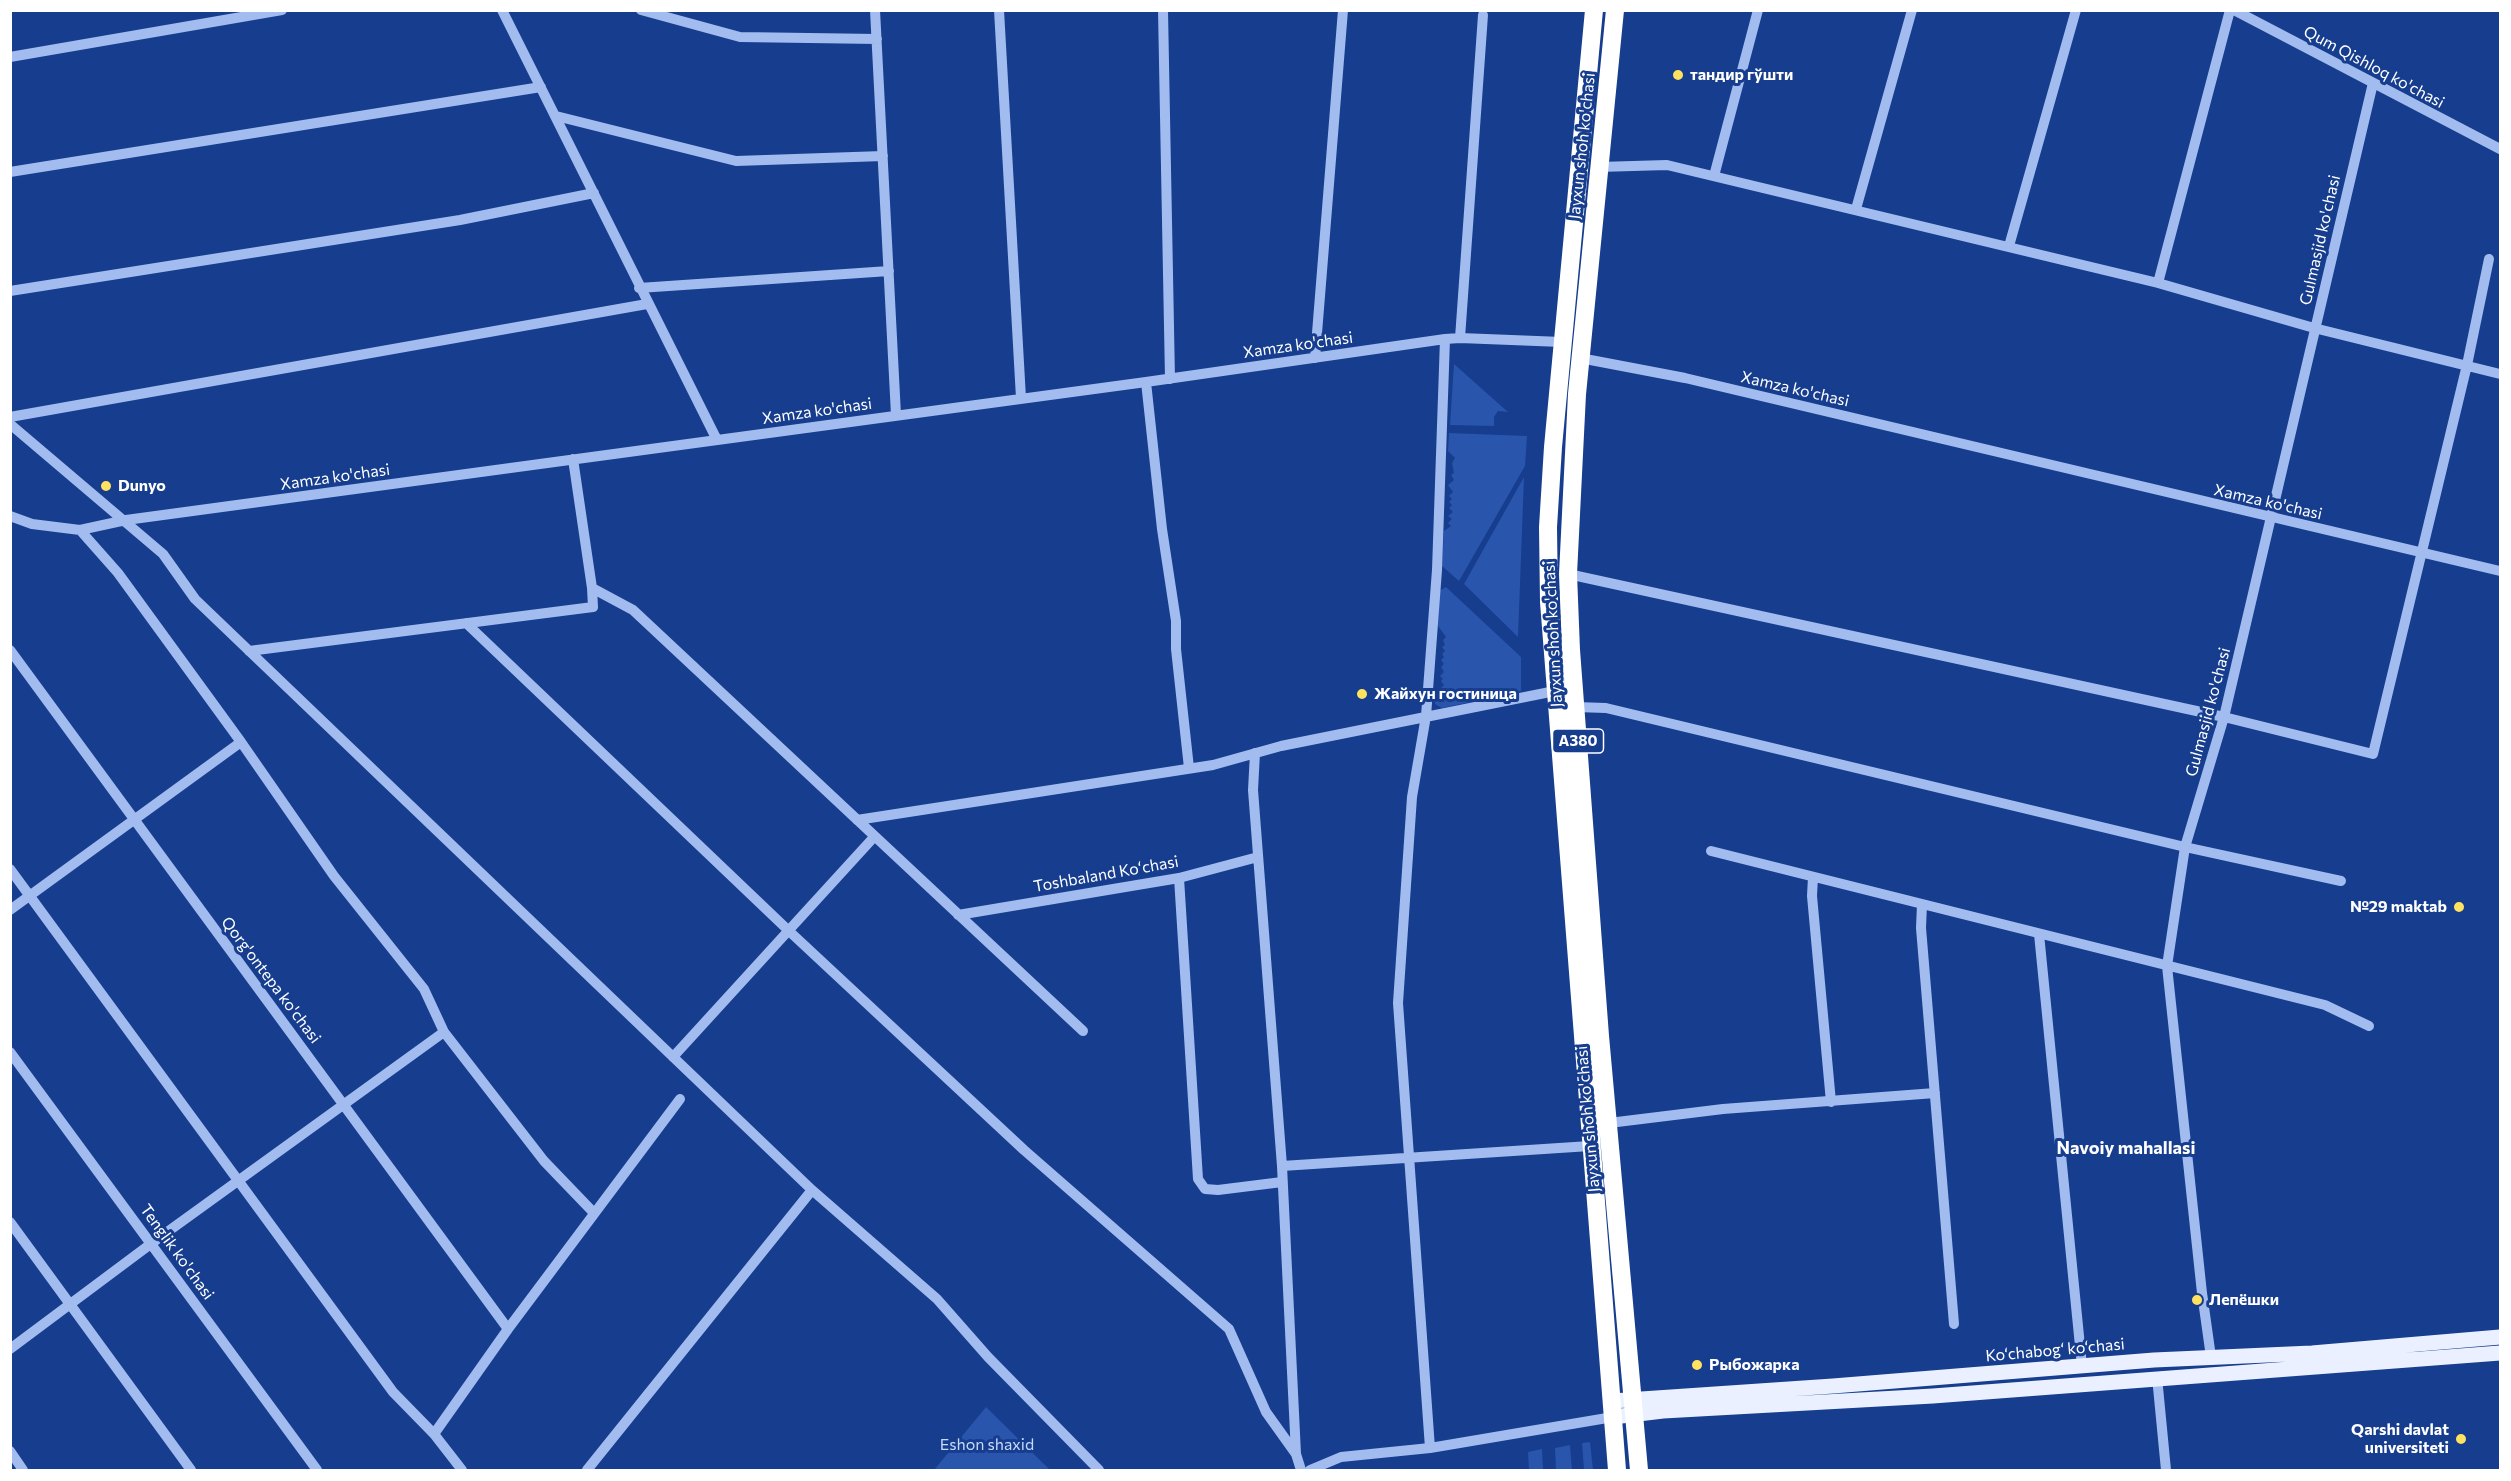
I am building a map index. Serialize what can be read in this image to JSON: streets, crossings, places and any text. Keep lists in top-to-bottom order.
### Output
{
  "streets": {
    "highway": ["Jayxun shoh ko'chasi", "A380"],
    "main road": ["Ko‘chabog‘ ko‘chasi"],
    "street": [
      "Qum Qishloq ko'chasi",
      "Gulmasjid ko'chasi",
      "Xamza ko'chasi",
      "Toshbaland Koʻchasi",
      "Qorg'ontepa ko'chasi",
      "Tenglik ko'chasi"
    ]
  },
  "crossings": [
    ["Qum Qishloq ko'chasi", "Gulmasjid ko'chasi"],
    ["Jayxun shoh ko'chasi", "Xamza ko'chasi"],
    ["Jayxun shoh ko'chasi", "Ko‘chabog‘ ko‘chasi"],
    ["Gulmasjid ko'chasi", "Xamza ko'chasi"],
    ["Gulmasjid ko'chasi", "Ko‘chabog‘ ko‘chasi"]
  ],
  "districts": ["Navoiy mahallasi"],
  "parks": ["Eshon shaxid"],
  "places": [
    "тандир гўшти",
    "Dunyo",
    "Жайхун гостиница",
    "№29 maktab",
    "Лепёшки",
    "Рыбожарка",
    "Qarshi davlat universiteti"
  ]
}
